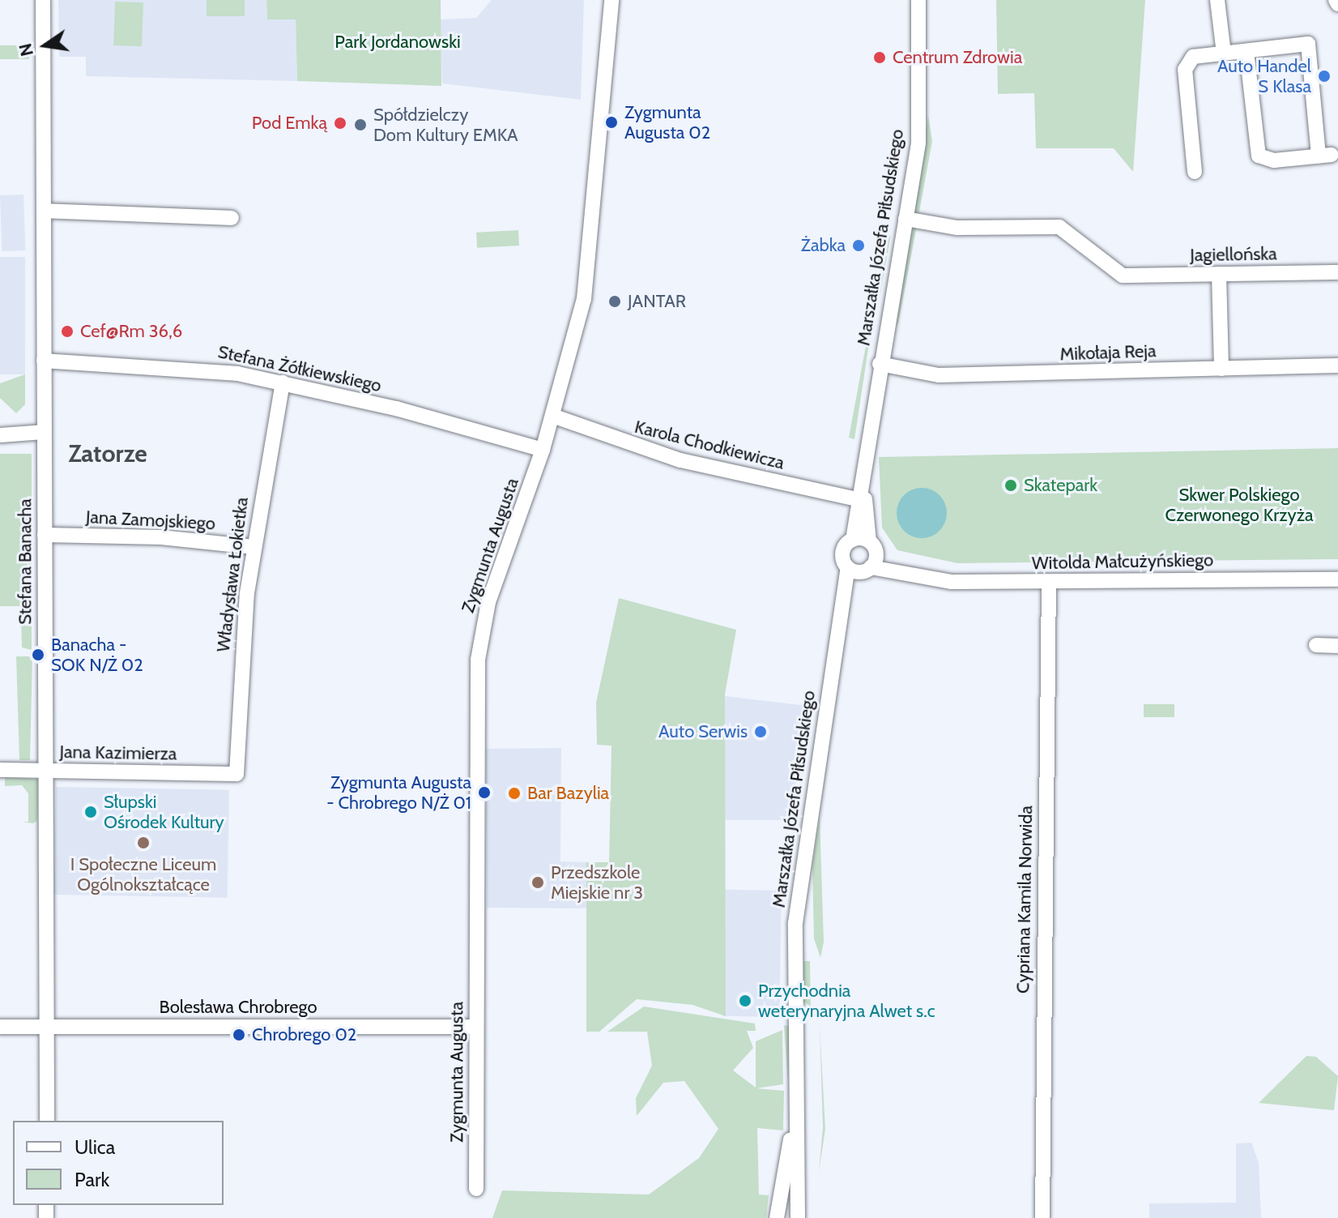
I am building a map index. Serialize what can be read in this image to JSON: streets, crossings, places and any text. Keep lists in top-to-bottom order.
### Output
{
  "streets": {
    "street": [
      "Marszałka Józefa Piłsudskiego",
      "Jagiellońska",
      "Mikołaja Reja",
      "Stefana Żółkiewskiego",
      "Karola Chodkiewicza",
      "Jana Zamojskiego",
      "Zygmunta Augusta",
      "Stefana Banacha",
      "Witolda Małcużyńskiego",
      "Władysława Łokietka",
      "Jana Kazimierza",
      "Cypriana Kamila Norwida",
      "Bolesława Chrobrego"
    ]
  },
  "crossings": [
    ["Marszałka Józefa Piłsudskiego", "Jagiellońska"],
    ["Marszałka Józefa Piłsudskiego", "Mikołaja Reja"],
    ["Marszałka Józefa Piłsudskiego", "Karola Chodkiewicza"],
    ["Marszałka Józefa Piłsudskiego", "Witolda Małcużyńskiego"],
    ["Stefana Żółkiewskiego", "Zygmunta Augusta"],
    ["Stefana Żółkiewskiego", "Stefana Banacha"],
    ["Stefana Żółkiewskiego", "Władysława Łokietka"],
    ["Karola Chodkiewicza", "Zygmunta Augusta"],
    ["Jana Zamojskiego", "Stefana Banacha"],
    ["Jana Zamojskiego", "Władysława Łokietka"],
    ["Zygmunta Augusta", "Bolesława Chrobrego"],
    ["Stefana Banacha", "Jana Kazimierza"],
    ["Stefana Banacha", "Bolesława Chrobrego"],
    ["Witolda Małcużyńskiego", "Cypriana Kamila Norwida"],
    ["Władysława Łokietka", "Jana Kazimierza"]
  ],
  "districts": ["Zatorze"],
  "parks": ["Park Jordanowski", "Skwer Polskiego Czerwonego Krzyża"],
  "places": [
    "Centrum Zdrowia",
    "Auto Handel S Klasa",
    "Zygmunta Augusta 02",
    "Pod Emką",
    "Spółdzielczy Dom Kultury EMKA",
    "Żabka",
    "JANTAR",
    "Cef@Rm 36,6",
    "Skatepark",
    "Banacha - SOK N/Ż 02",
    "Auto Serwis",
    "Zygmunta Augusta - Chrobrego N/Ż 01",
    "Bar Bazylia",
    "Słupski Ośrodek Kultury",
    "I Społeczne Liceum Ogólnokształcące",
    "Przedszkole Miejskie nr 3",
    "Przychodnia weterynaryjna Alwet s.c",
    "Chrobrego 02"
  ],
  "legend": ["Ulica", "Park"],
  "north": "left"
}
